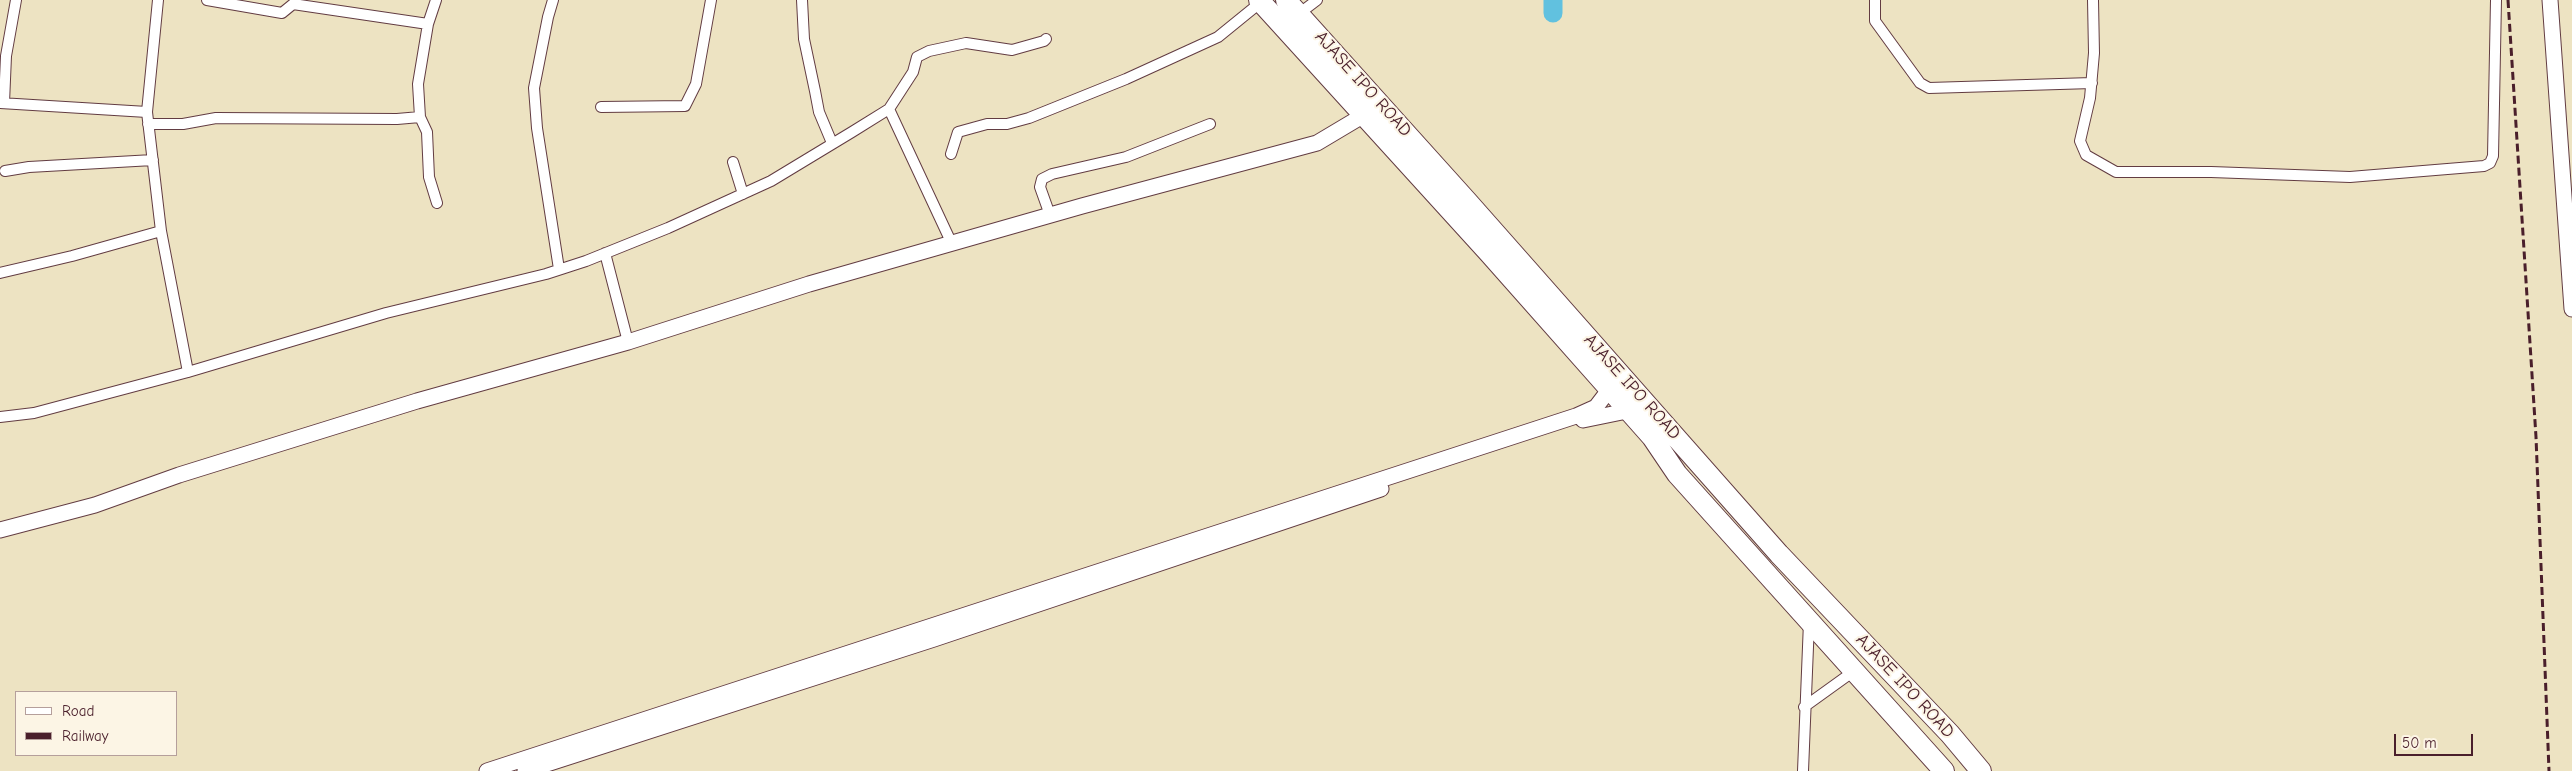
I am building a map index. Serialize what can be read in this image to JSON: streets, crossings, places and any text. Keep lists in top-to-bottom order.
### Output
{
  "streets": {
    "highway": ["AJASE IPO ROAD"]
  },
  "legend": ["Road", "Railway"],
  "scale_bar": "50 m"
}
